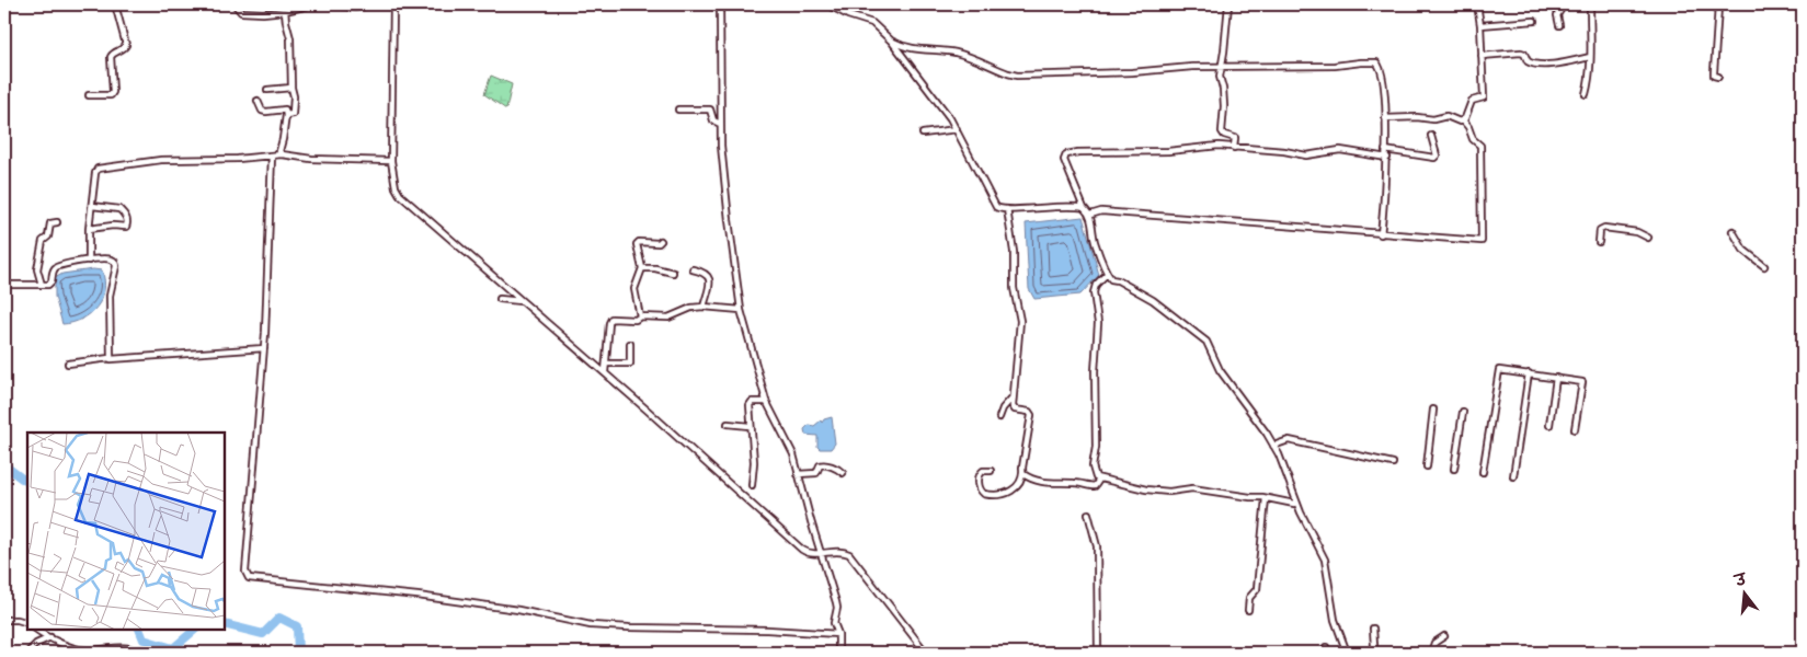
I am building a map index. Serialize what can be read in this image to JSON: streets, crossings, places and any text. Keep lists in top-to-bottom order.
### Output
{
  "north": "top"
}
